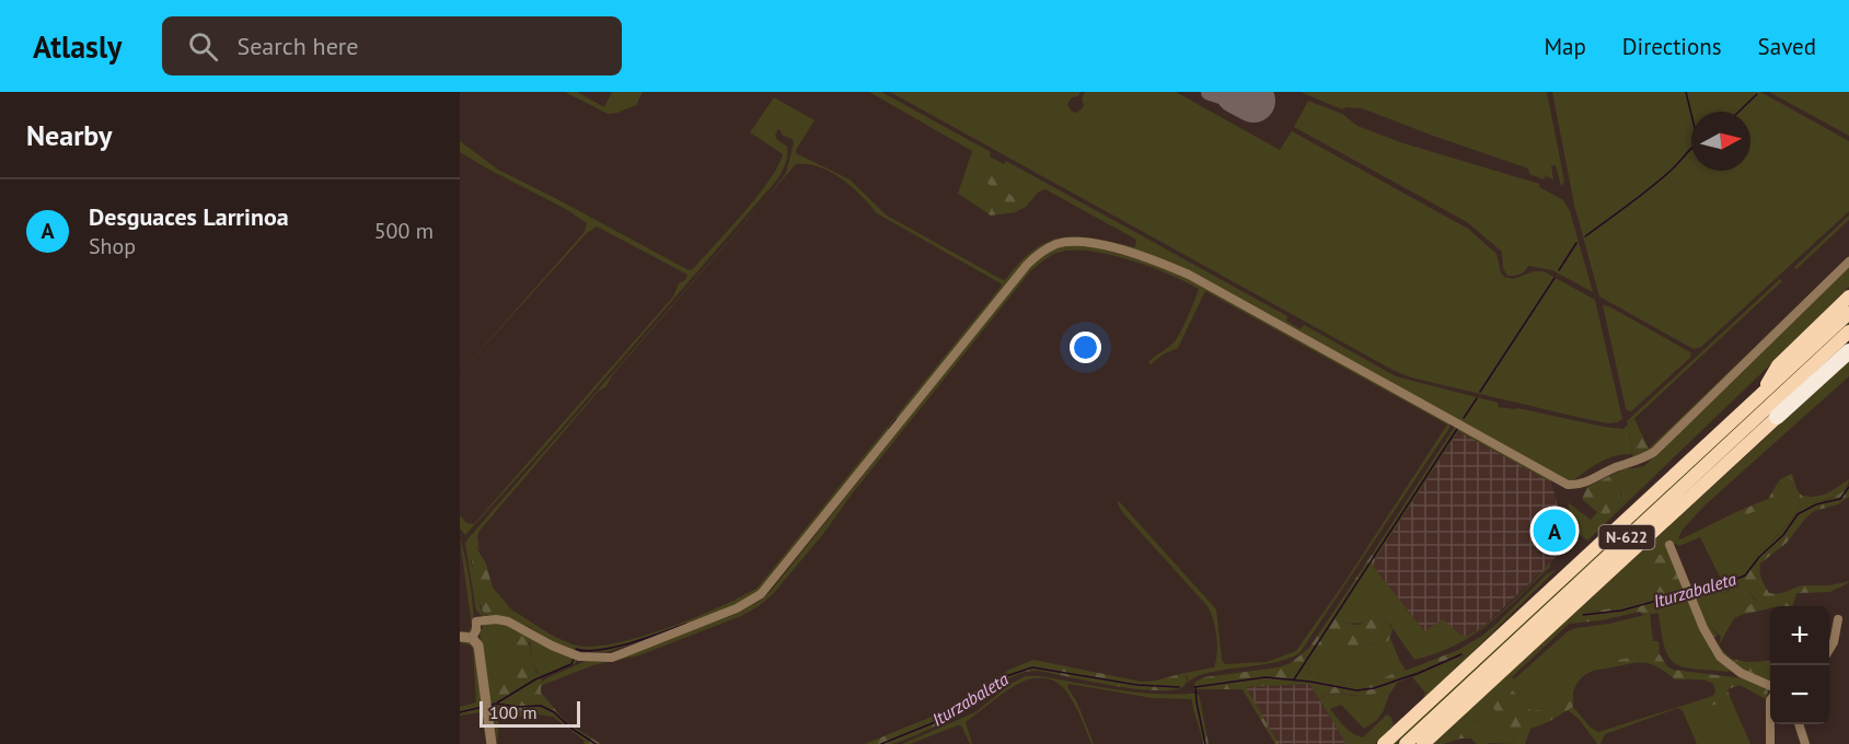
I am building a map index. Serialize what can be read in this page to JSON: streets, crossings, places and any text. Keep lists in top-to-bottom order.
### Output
{
  "streets": {
    "highway": ["N-622"]
  },
  "water": ["Iturzabaleta"],
  "scale_bar": "100 m",
  "north": "right",
  "page": {
    "header": "Atlasly",
    "search": "Search here",
    "nav": ["Map", "Directions", "Saved"],
    "heading": "Nearby",
    "list": [
      {
        "mark": "A",
        "name": "Desguaces Larrinoa",
        "note": "Shop",
        "value": "500 m"
      }
    ],
    "pins": "A",
    "map_buttons": ["+", "−"],
    "scale": "100 m"
  }
}
